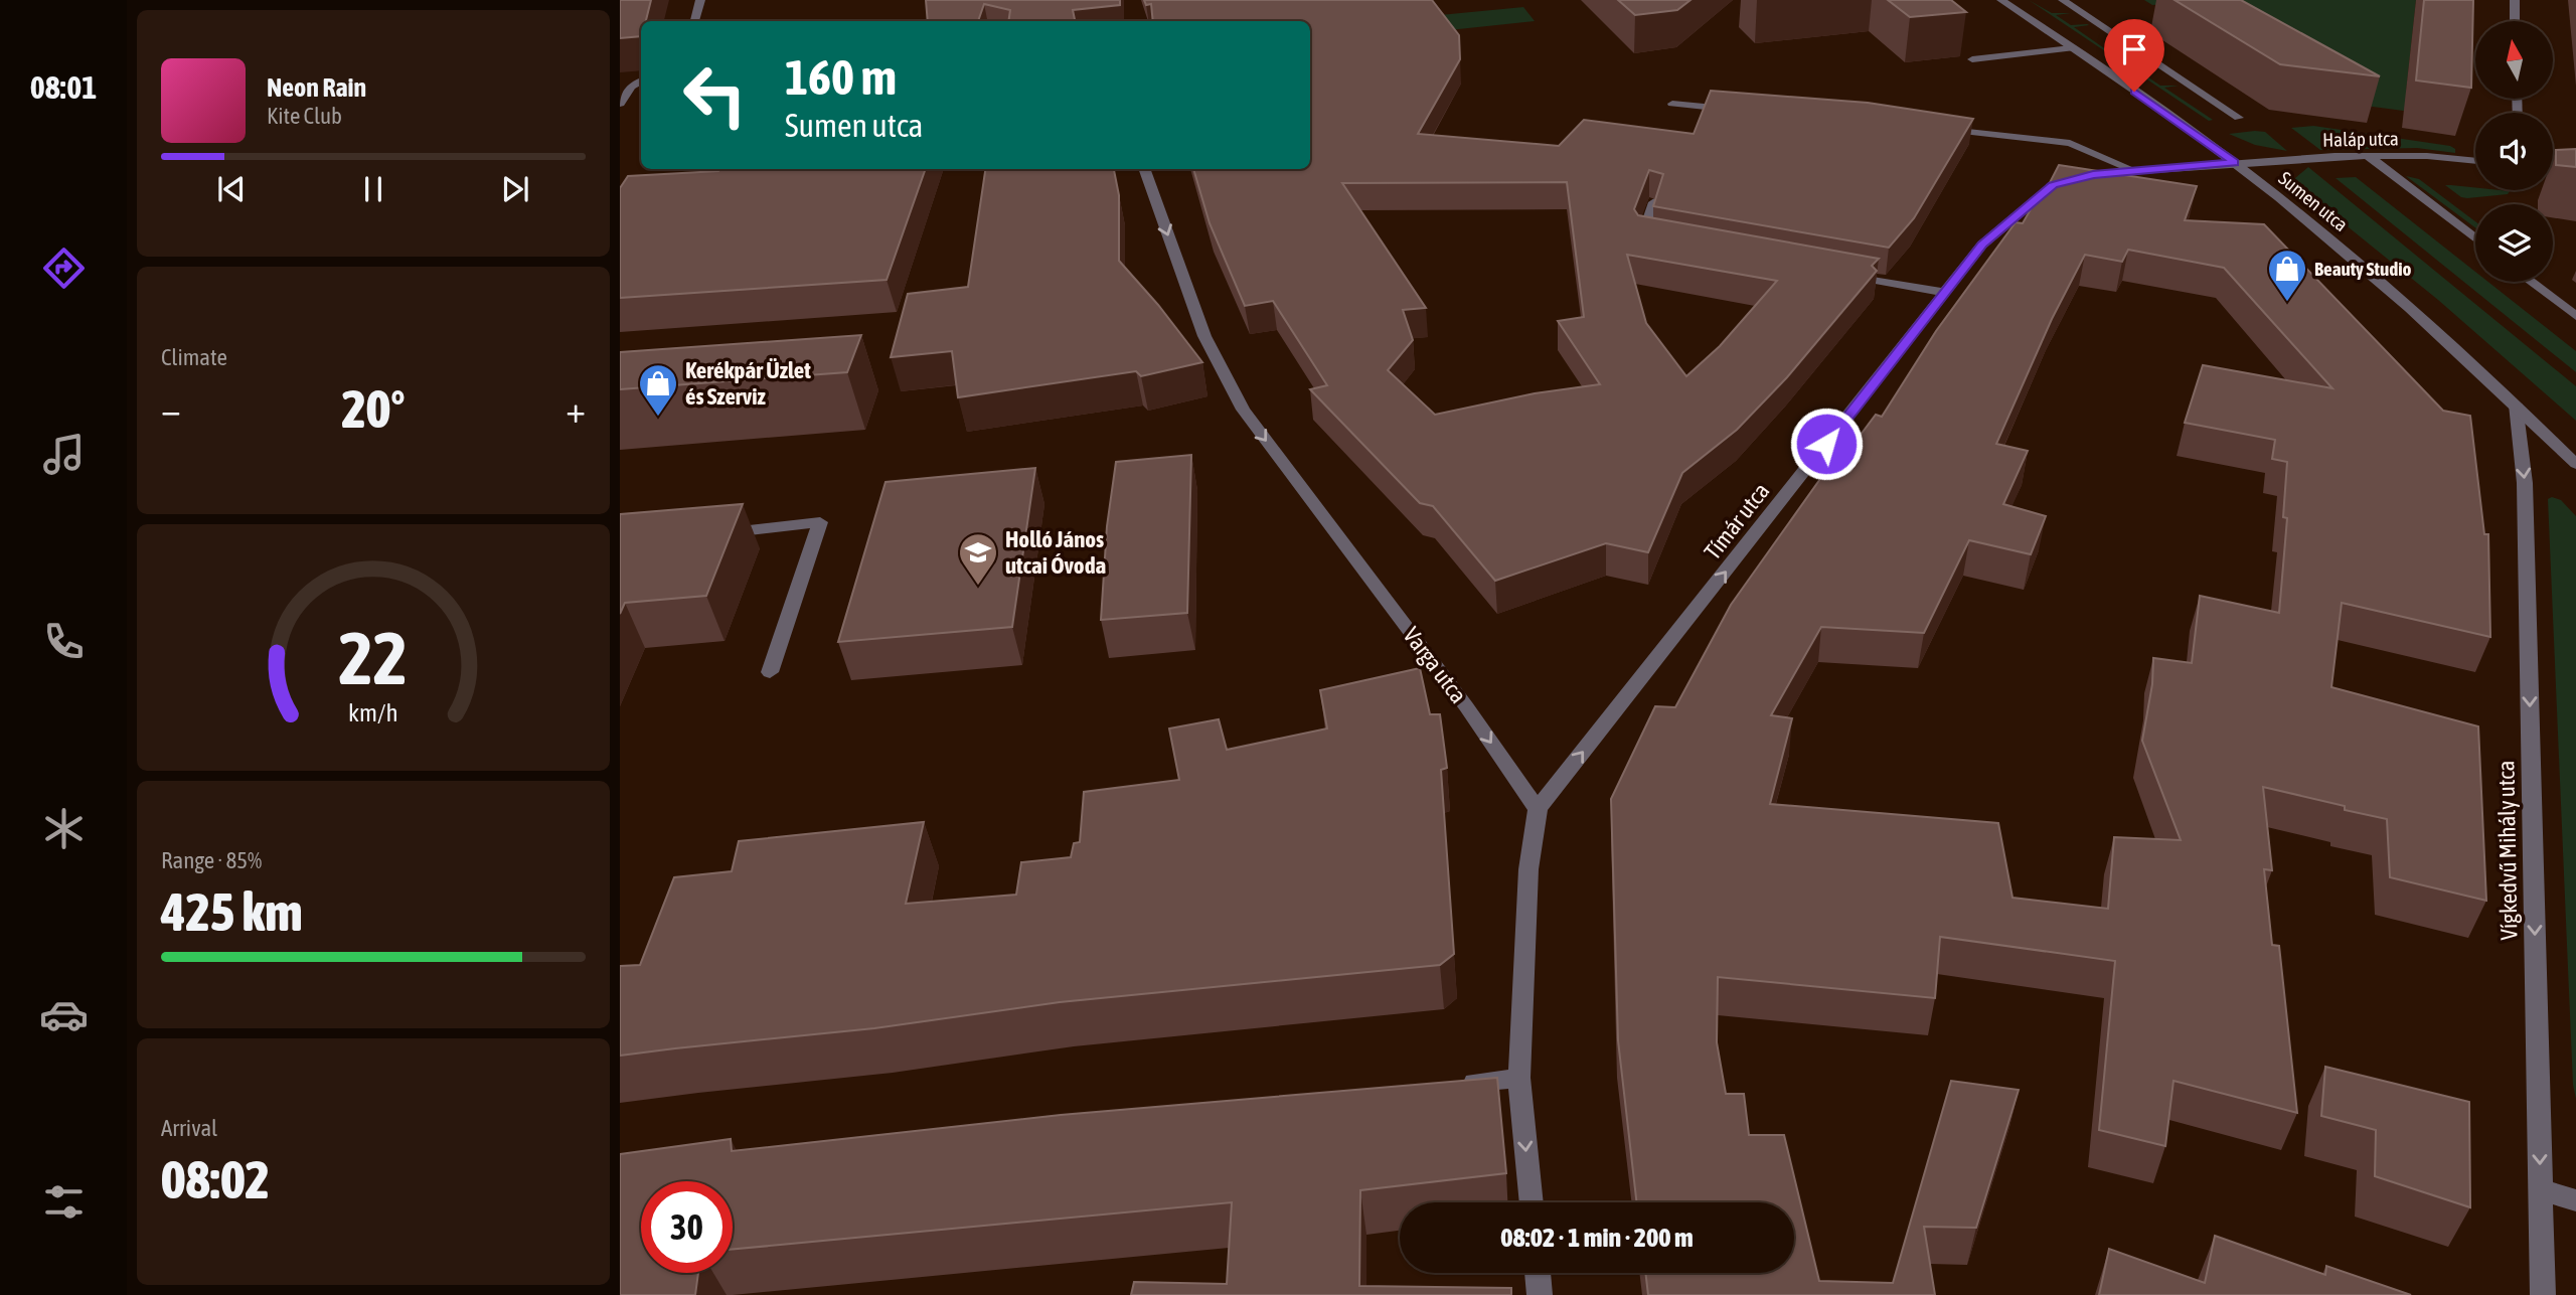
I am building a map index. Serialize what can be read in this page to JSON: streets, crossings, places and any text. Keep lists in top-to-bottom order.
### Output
{
  "streets": {
    "street": [
      "Haláp utca",
      "Sumen utca",
      "Tímár utca",
      "Varga utca",
      "Vígkedvű Mihály utca"
    ]
  },
  "crossings": [
    ["Haláp utca", "Sumen utca"],
    ["Haláp utca", "Tímár utca"],
    ["Sumen utca", "Tímár utca"],
    ["Sumen utca", "Vígkedvű Mihály utca"],
    ["Tímár utca", "Varga utca"]
  ],
  "one_way": ["Tímár utca", "Varga utca", "Vígkedvű Mihály utca"],
  "places": {
    "shop": ["Beauty Studio", "Kerékpár Üzlet és Szerviz"],
    "school or university": ["Holló János utcai Óvoda"]
  },
  "north": "top",
  "page": {
    "tabs": "08:01",
    "turn": ["160 m", "Sumen utca"],
    "song": ["Neon Rain", "Kite Club"],
    "tile": [
      "Climate",
      ["Range · 85%", "425 km"],
      ["Arrival", "08:02"]
    ],
    "heat": ["−", "20°", "+"],
    "limit": "30",
    "trip": "08:02 · 1 min · 200 m",
    "gauge": ["22", "km/h"]
  }
}
